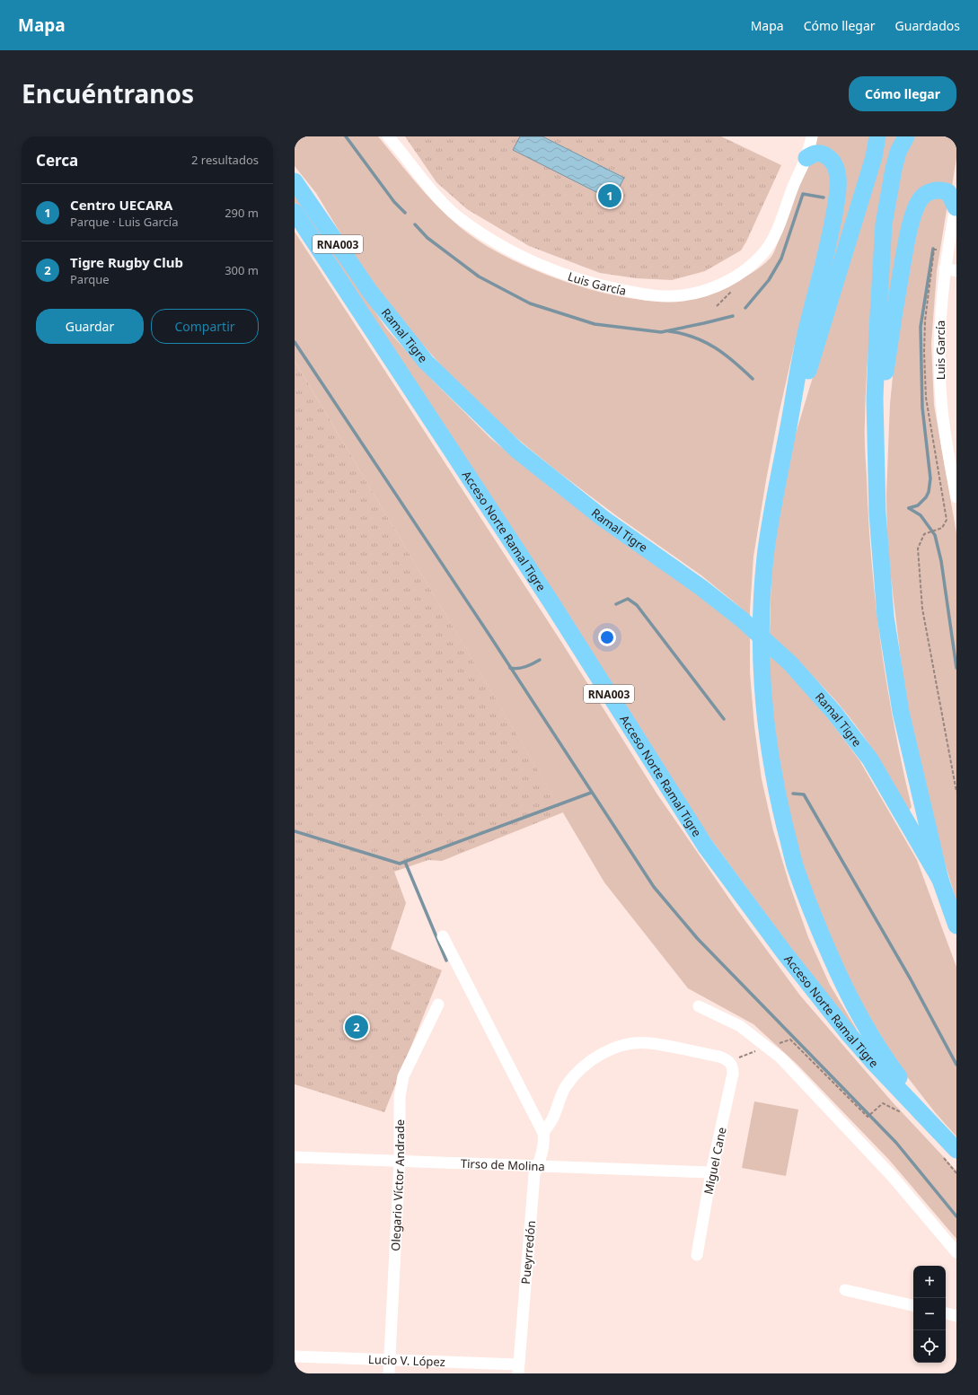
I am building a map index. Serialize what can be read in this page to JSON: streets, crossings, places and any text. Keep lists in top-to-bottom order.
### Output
{
  "streets": {
    "highway": ["RNA003", "Ramal Tigre", "Acceso Norte Ramal Tigre"],
    "street": [
      "Luis García",
      "Miguel Cane",
      "Tirso de Molina",
      "Olegario Víctor Andrade",
      "Pueyrredón",
      "Lucio V. López"
    ]
  },
  "crossings": [
    ["RNA003", "Ramal Tigre"],
    ["Miguel Cane", "Tirso de Molina"],
    ["Miguel Cane", "Pueyrredón"],
    ["Tirso de Molina", "Olegario Víctor Andrade"],
    ["Tirso de Molina", "Pueyrredón"],
    ["Olegario Víctor Andrade", "Lucio V. López"],
    ["Pueyrredón", "Lucio V. López"]
  ],
  "page": {
    "header": "Mapa",
    "nav": ["Mapa", "Cómo llegar", "Guardados"],
    "title": "Encuéntranos",
    "buttons": [
      "Cómo llegar",
      ["Guardar", "Compartir"]
    ],
    "heading": ["Cerca", "2 resultados"],
    "pins": ["1", "2"],
    "list": [
      {
        "mark": "1",
        "name": "Centro UECARA",
        "note": "Parque · Luis García",
        "value": "290 m"
      },
      {
        "mark": "2",
        "name": "Tigre Rugby Club",
        "note": "Parque",
        "value": "300 m"
      }
    ],
    "map_buttons": ["+", "−"]
  }
}
